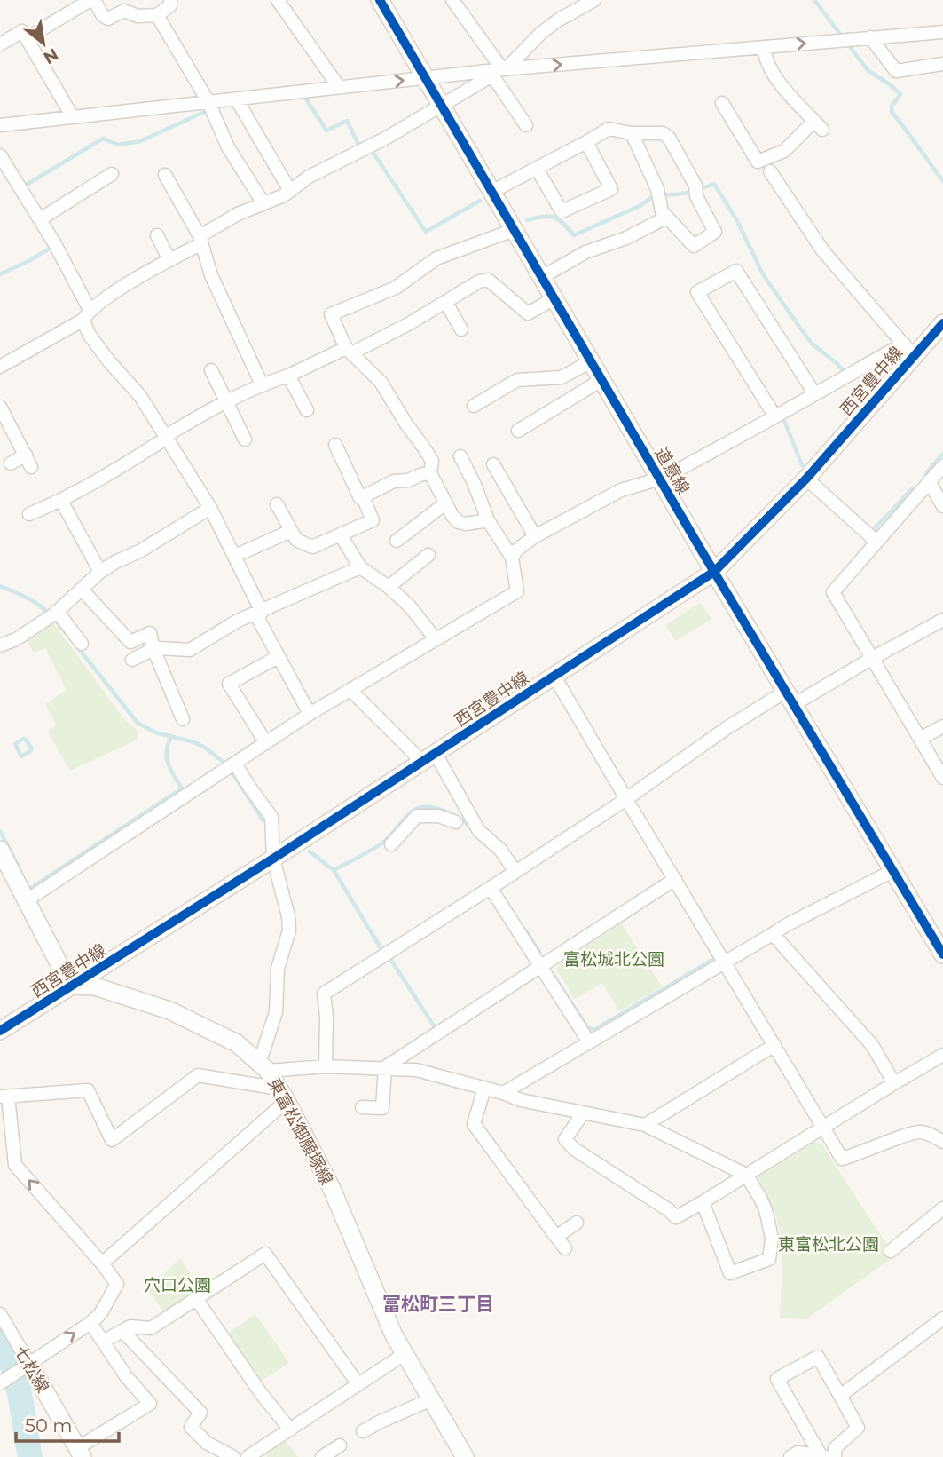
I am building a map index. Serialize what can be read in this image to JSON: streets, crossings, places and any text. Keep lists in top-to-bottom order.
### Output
{
  "streets": {
    "main road": [
      "西宮豊中線",
      "道意線",
      "東富松御願塚線",
      "七松線"
    ]
  },
  "crossings": [
    ["西宮豊中線", "道意線"],
    ["西宮豊中線", "東富松御願塚線"]
  ],
  "districts": ["富松町三丁目"],
  "parks": ["富松城北公園", "東富松北公園", "穴口公園"],
  "scale_bar": "50 m",
  "north": "bottom right"
}
